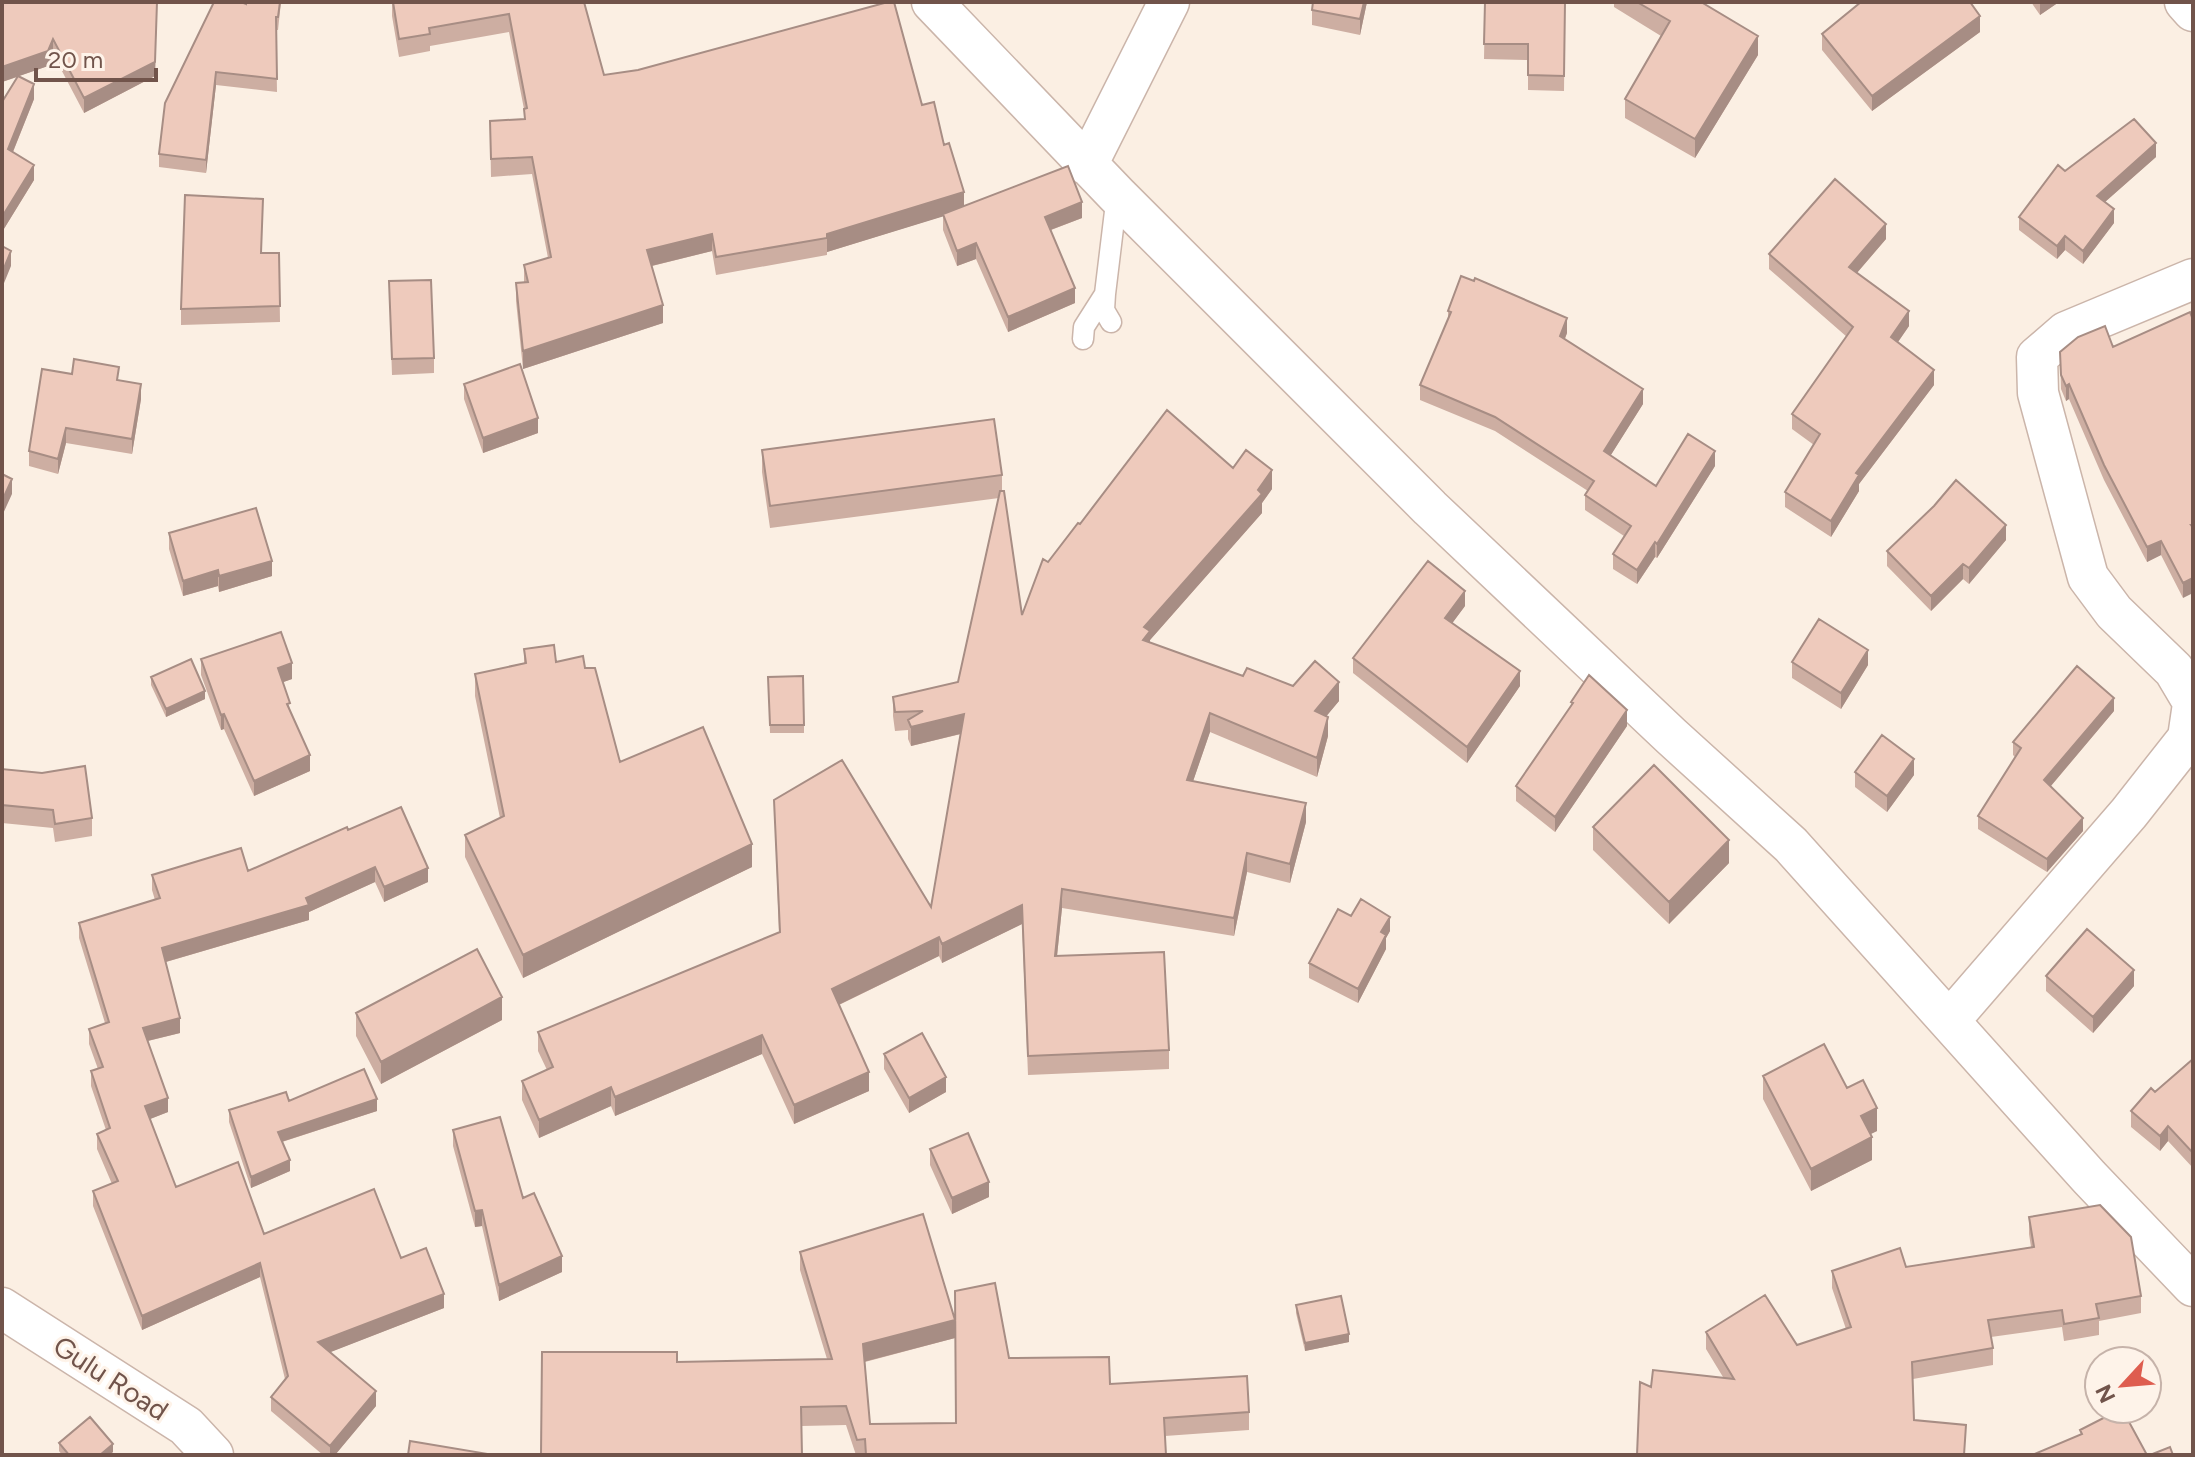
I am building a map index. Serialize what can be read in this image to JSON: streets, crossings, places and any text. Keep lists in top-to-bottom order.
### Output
{
  "streets": {
    "street": ["Gulu Road"]
  },
  "scale_bar": "20 m",
  "north": "bottom left"
}
